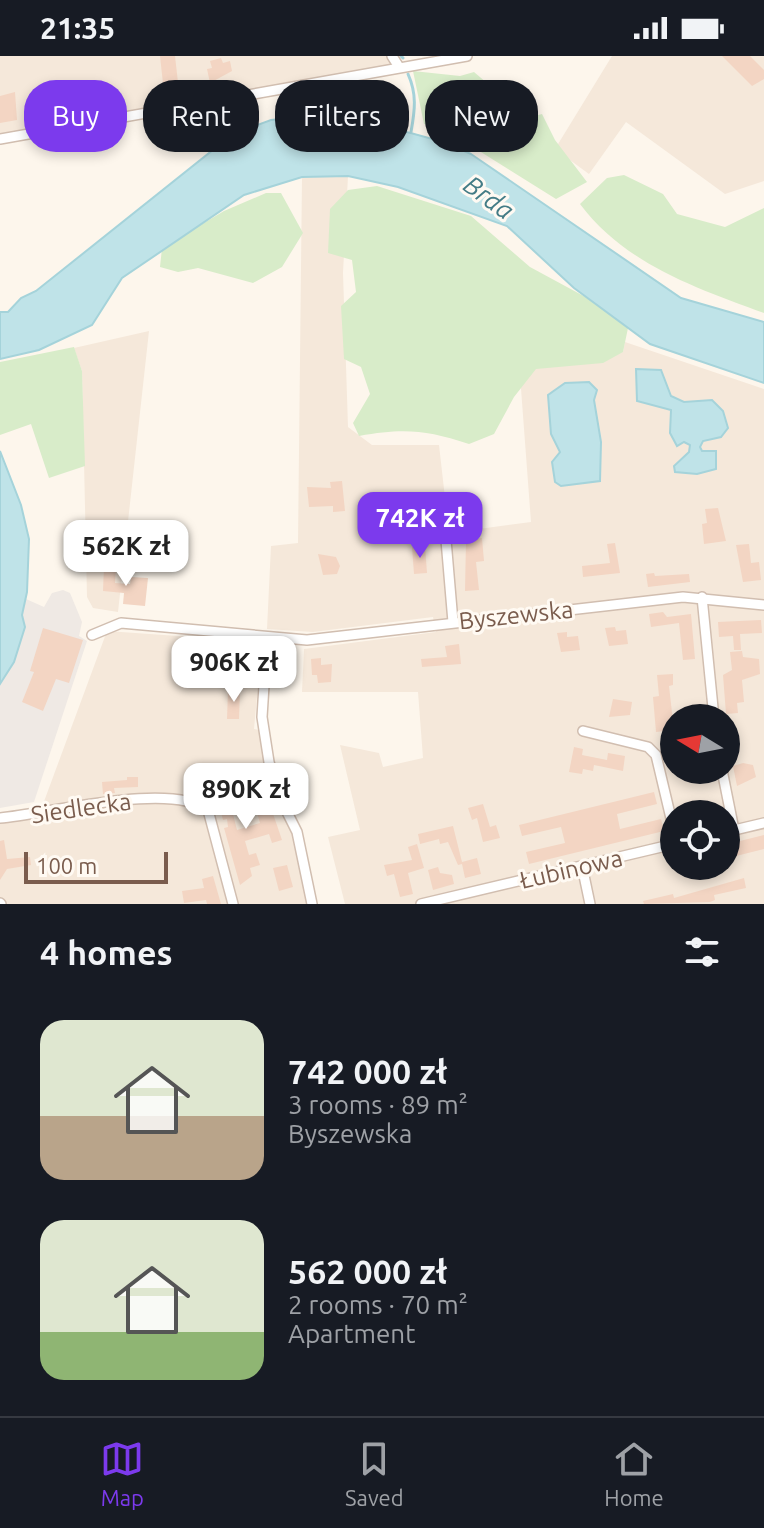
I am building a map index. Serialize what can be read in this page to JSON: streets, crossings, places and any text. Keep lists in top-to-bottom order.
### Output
{
  "streets": {
    "street": ["Byszewska", "Siedlecka", "Łubinowa"]
  },
  "water": ["Brda"],
  "scale_bar": "100 m",
  "north": "left",
  "page": {
    "status": "21:35",
    "chip": [
      "Buy",
      "Rent",
      "Filters",
      "New"
    ],
    "price": [
      "742K zł",
      "562K zł",
      "906K zł",
      "890K zł"
    ],
    "scale": "100 m",
    "heading": "4 homes",
    "list": [
      {
        "name": "742 000 zł",
        "note": "3 rooms · 89 m² · Byszewska"
      },
      {
        "name": "562 000 zł",
        "note": "2 rooms · 70 m² · Apartment"
      }
    ],
    "tabs": ["Map", "Saved", "Home"]
  }
}
